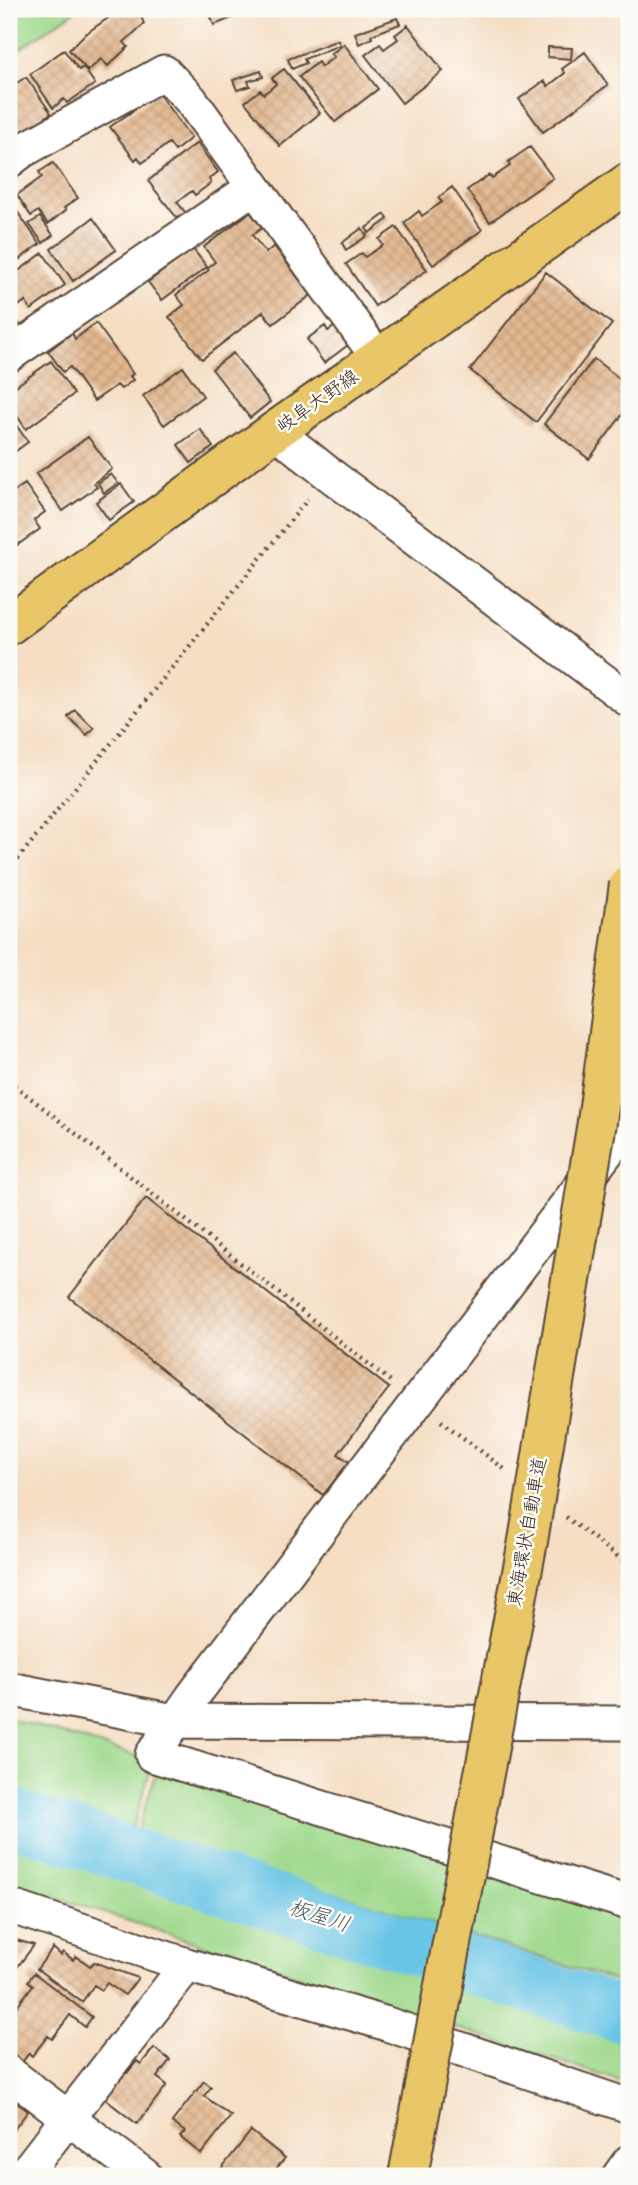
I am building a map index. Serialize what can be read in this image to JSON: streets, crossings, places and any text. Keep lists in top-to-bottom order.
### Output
{
  "streets": {
    "main road": ["岐阜大野線", "東海環状自動車道"]
  },
  "water": ["板屋川"]
}
